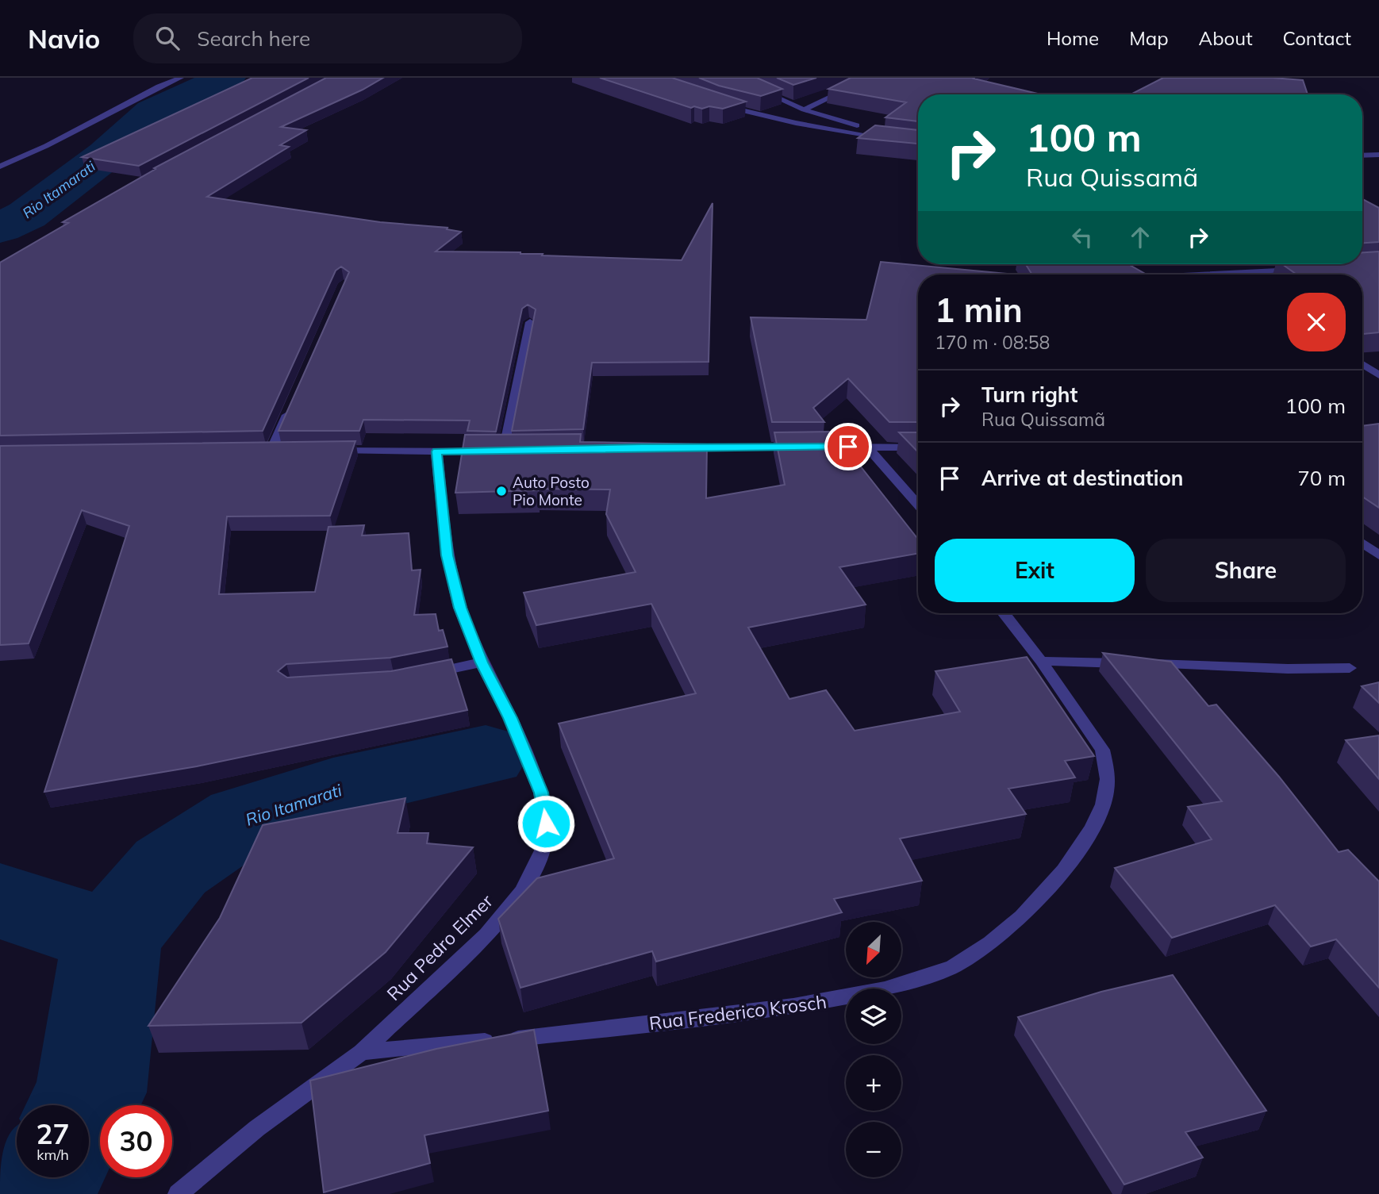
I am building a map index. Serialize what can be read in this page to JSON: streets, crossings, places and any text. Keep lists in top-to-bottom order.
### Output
{
  "streets": {
    "street": ["Rua Pedro Elmer", "Rua Frederico Krosch"]
  },
  "crossings": [
    ["Rua Pedro Elmer", "Rua Frederico Krosch"]
  ],
  "water": ["Rio Itamarati"],
  "places": ["Auto Posto Pio Monte"],
  "north": "bottom left",
  "page": {
    "header": "Navio",
    "search": "Search here",
    "nav": [
      "Home",
      "Map",
      "About",
      "Contact"
    ],
    "turn": ["100 m", "Rua Quissamã"],
    "heading": ["1 min", "170 m · 08:58"],
    "list": [
      {
        "name": "Turn right",
        "note": "Rua Quissamã",
        "value": "100 m"
      },
      {
        "name": "Arrive at destination",
        "value": "70 m"
      }
    ],
    "buttons": ["Exit", "Share"],
    "map_buttons": ["+", "−"],
    "speed": "27 km/h",
    "limit": "30"
  }
}
